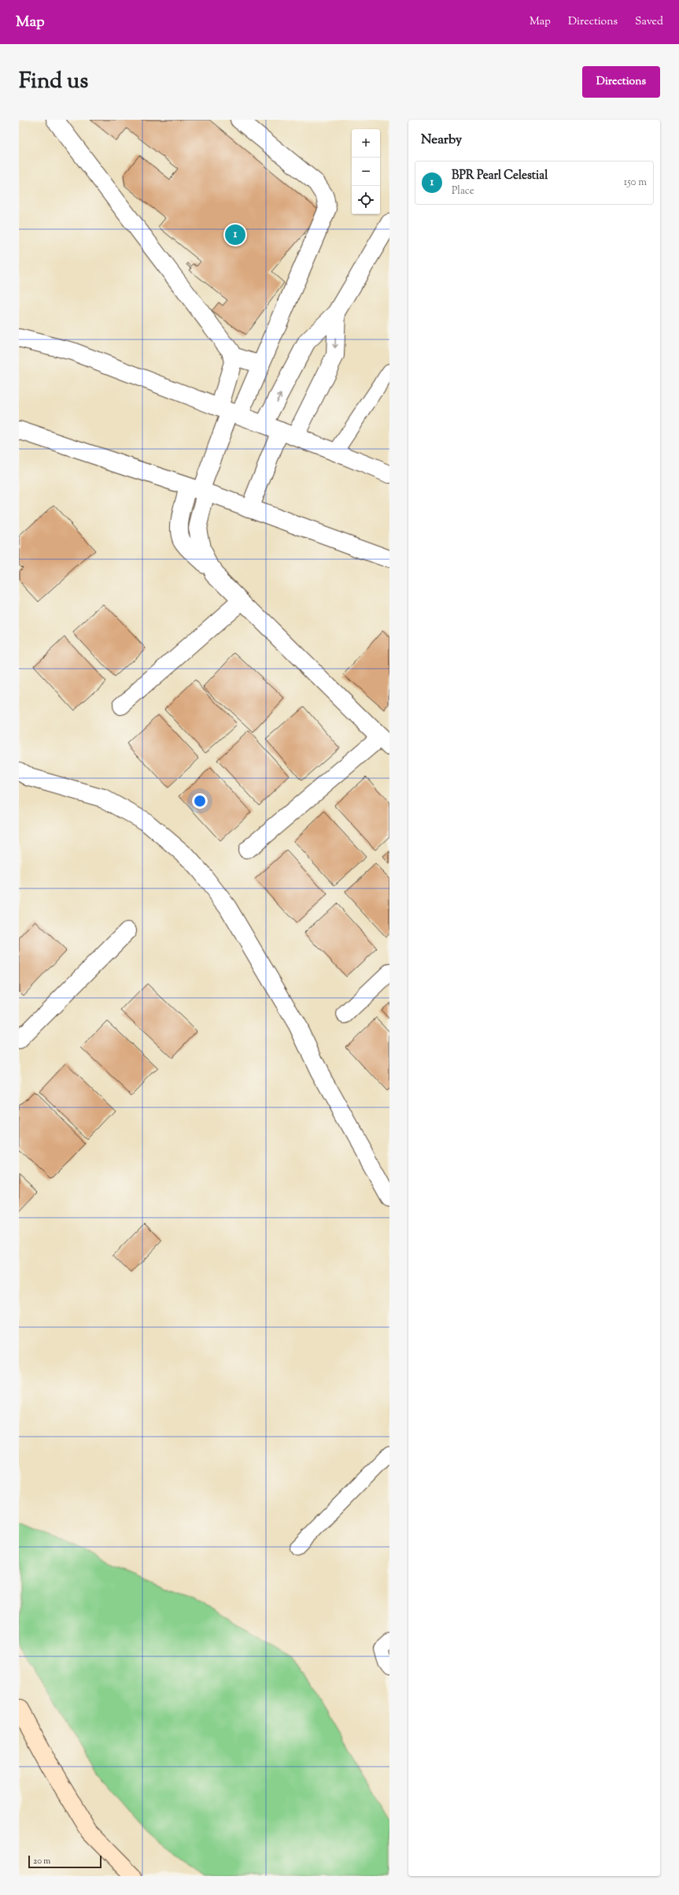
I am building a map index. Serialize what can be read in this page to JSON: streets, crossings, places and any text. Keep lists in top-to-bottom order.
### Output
{
  "scale_bar": "20 m",
  "page": {
    "header": "Map",
    "nav": ["Map", "Directions", "Saved"],
    "title": "Find us",
    "buttons": "Directions",
    "heading": "Nearby",
    "map_buttons": ["+", "−"],
    "list": [
      {
        "mark": "1",
        "name": "BPR Pearl Celestial",
        "note": "Place",
        "value": "150 m"
      }
    ],
    "pins": "1",
    "scale": "20 m"
  }
}
